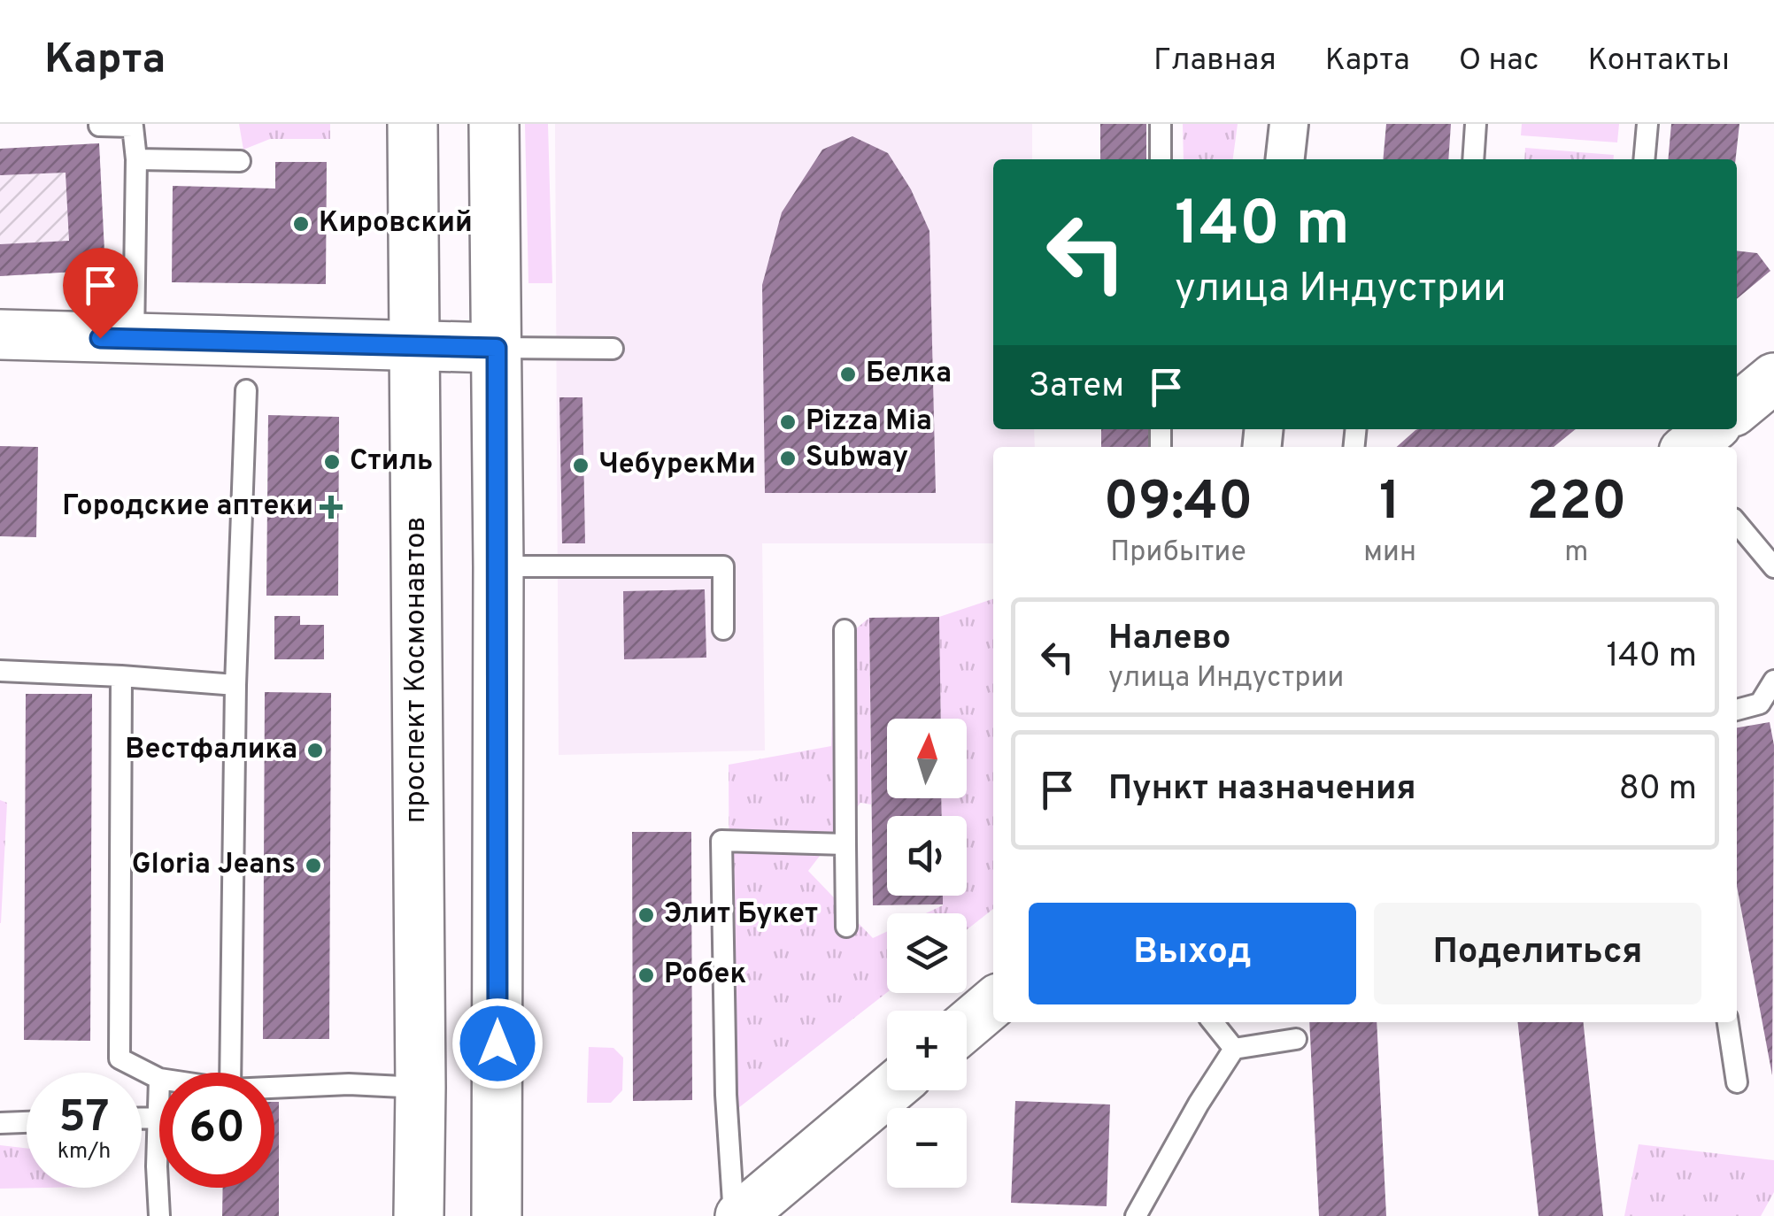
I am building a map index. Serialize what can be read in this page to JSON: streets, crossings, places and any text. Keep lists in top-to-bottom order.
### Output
{
  "streets": {
    "main road": ["проспект Космонавтов"]
  },
  "places": {
    "other": [
      "Кировский",
      "Белка",
      "Pizza Mia",
      "Subway",
      "Стиль",
      "ЧебурекМи",
      "Вестфалика",
      "Gloria Jeans",
      "Элит Букет",
      "Робек"
    ],
    "health": ["Городские аптеки"]
  },
  "north": "top",
  "page": {
    "header": "Карта",
    "nav": [
      "Главная",
      "Карта",
      "О нас",
      "Контакты"
    ],
    "turn": ["140 m", "улица Индустрии"],
    "then": "Затем",
    "eta": [
      "09:40",
      "Прибытие",
      "1",
      "мин",
      "220",
      "m"
    ],
    "list": [
      {
        "name": "Налево",
        "note": "улица Индустрии",
        "value": "140 m"
      },
      {
        "name": "Пункт назначения",
        "value": "80 m"
      }
    ],
    "map_buttons": ["+", "−"],
    "buttons": ["Выход", "Поделиться"],
    "speed": "57 km/h",
    "limit": "60"
  }
}
